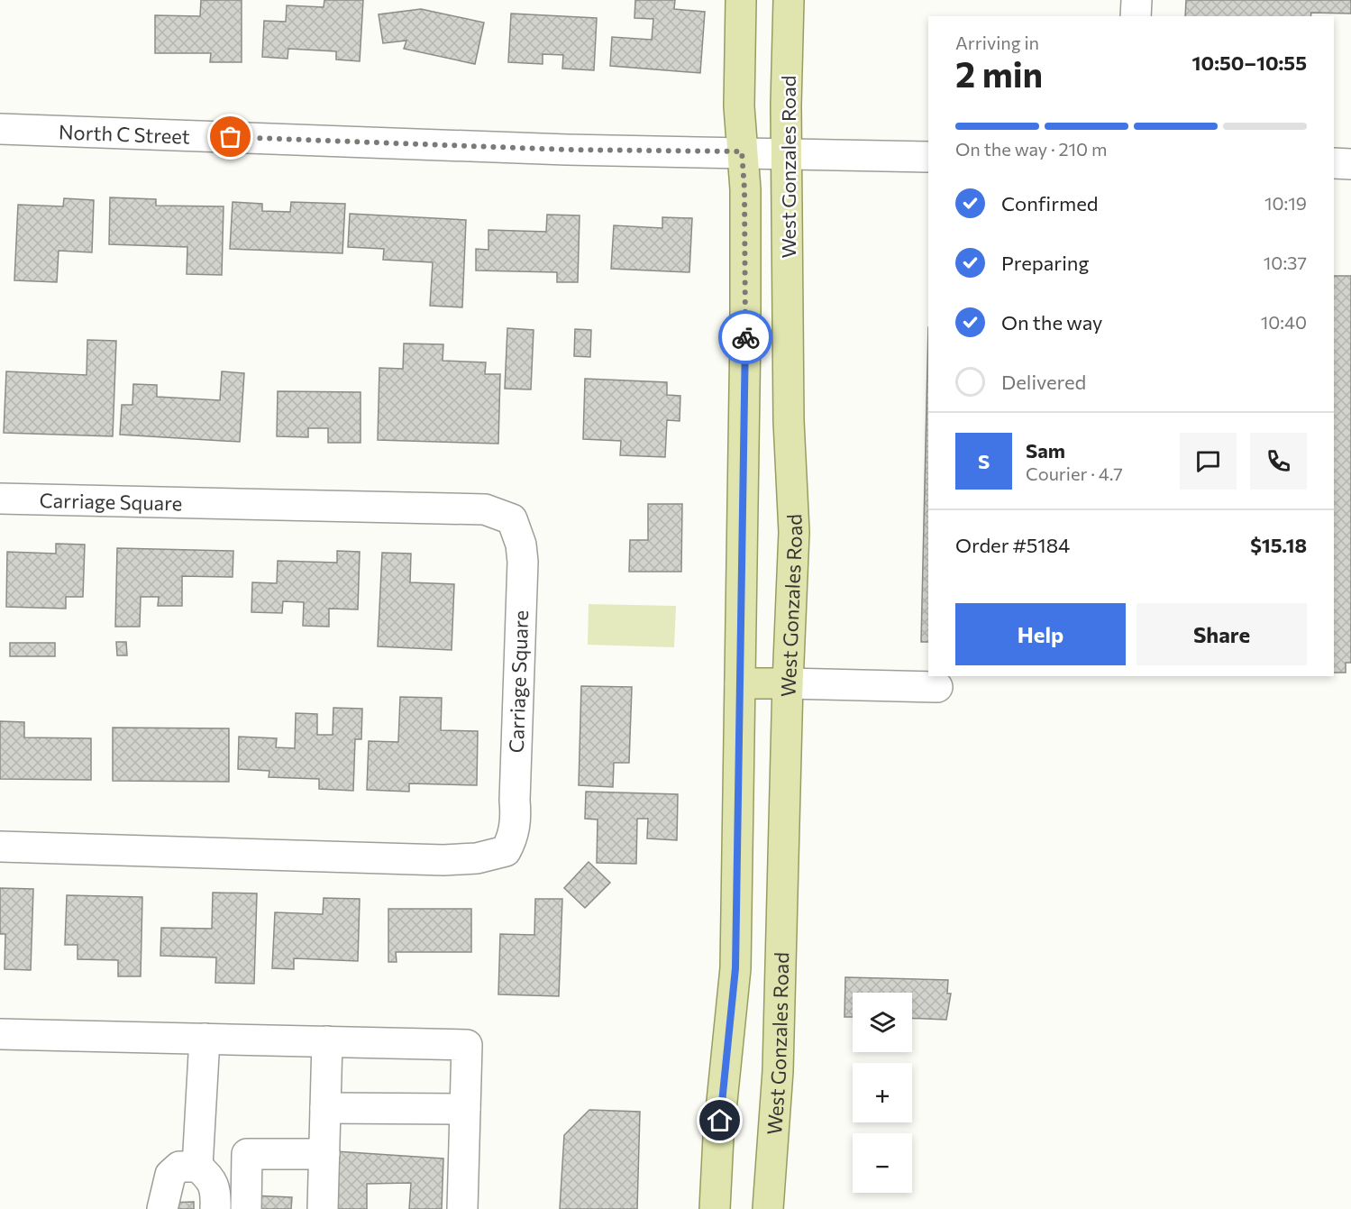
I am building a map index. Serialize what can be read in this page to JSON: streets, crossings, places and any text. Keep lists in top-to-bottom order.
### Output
{
  "streets": {
    "main road": ["West Gonzales Road"],
    "street": ["North C Street", "Carriage Square"]
  },
  "crossings": [
    ["North C Street", "West Gonzales Road"]
  ],
  "page": {
    "heading": ["2 min", "Arriving in", "10:50–10:55"],
    "panel": [
      "Sam",
      "Courier · 4.7",
      "Order #5184",
      "$15.18"
    ],
    "bar": "On the way · 210 m",
    "list": [
      ["Confirmed", "10:19"],
      ["Preparing", "10:37"],
      ["On the way", "10:40"],
      "Delivered"
    ],
    "round": "S",
    "buttons": ["Help", "Share"],
    "map_buttons": ["+", "−"]
  }
}
